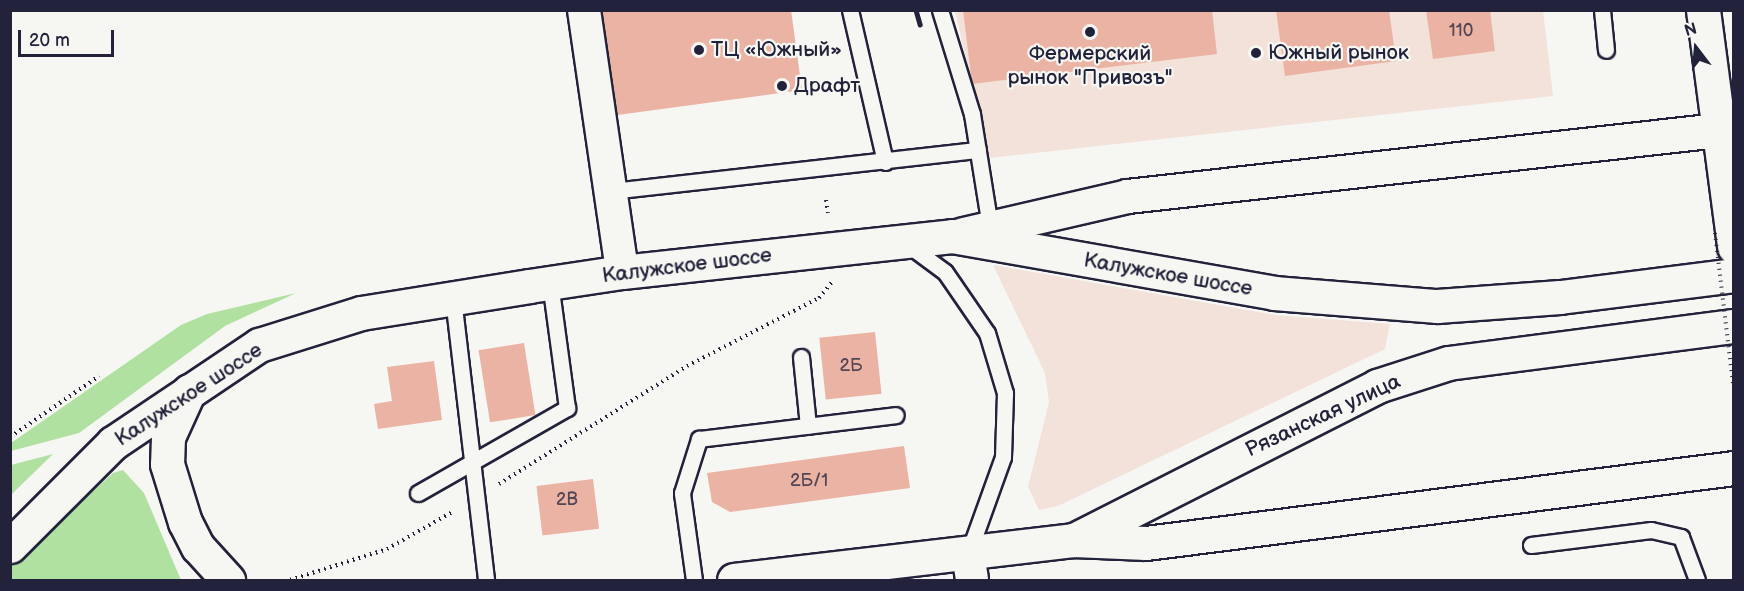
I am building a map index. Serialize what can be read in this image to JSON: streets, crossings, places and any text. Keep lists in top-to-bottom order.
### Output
{
  "streets": {
    "main road": ["Калужское шоссе", "Рязанская улица"]
  },
  "places": [
    "Фермерский рынок \"Привозъ\"",
    "ТЦ «Южный»",
    "Южный рынок",
    "Драфт"
  ],
  "house_numbers": [
    "110",
    "2Б",
    "2Б/1",
    "2В"
  ],
  "scale_bar": "20 m",
  "north": "top"
}
